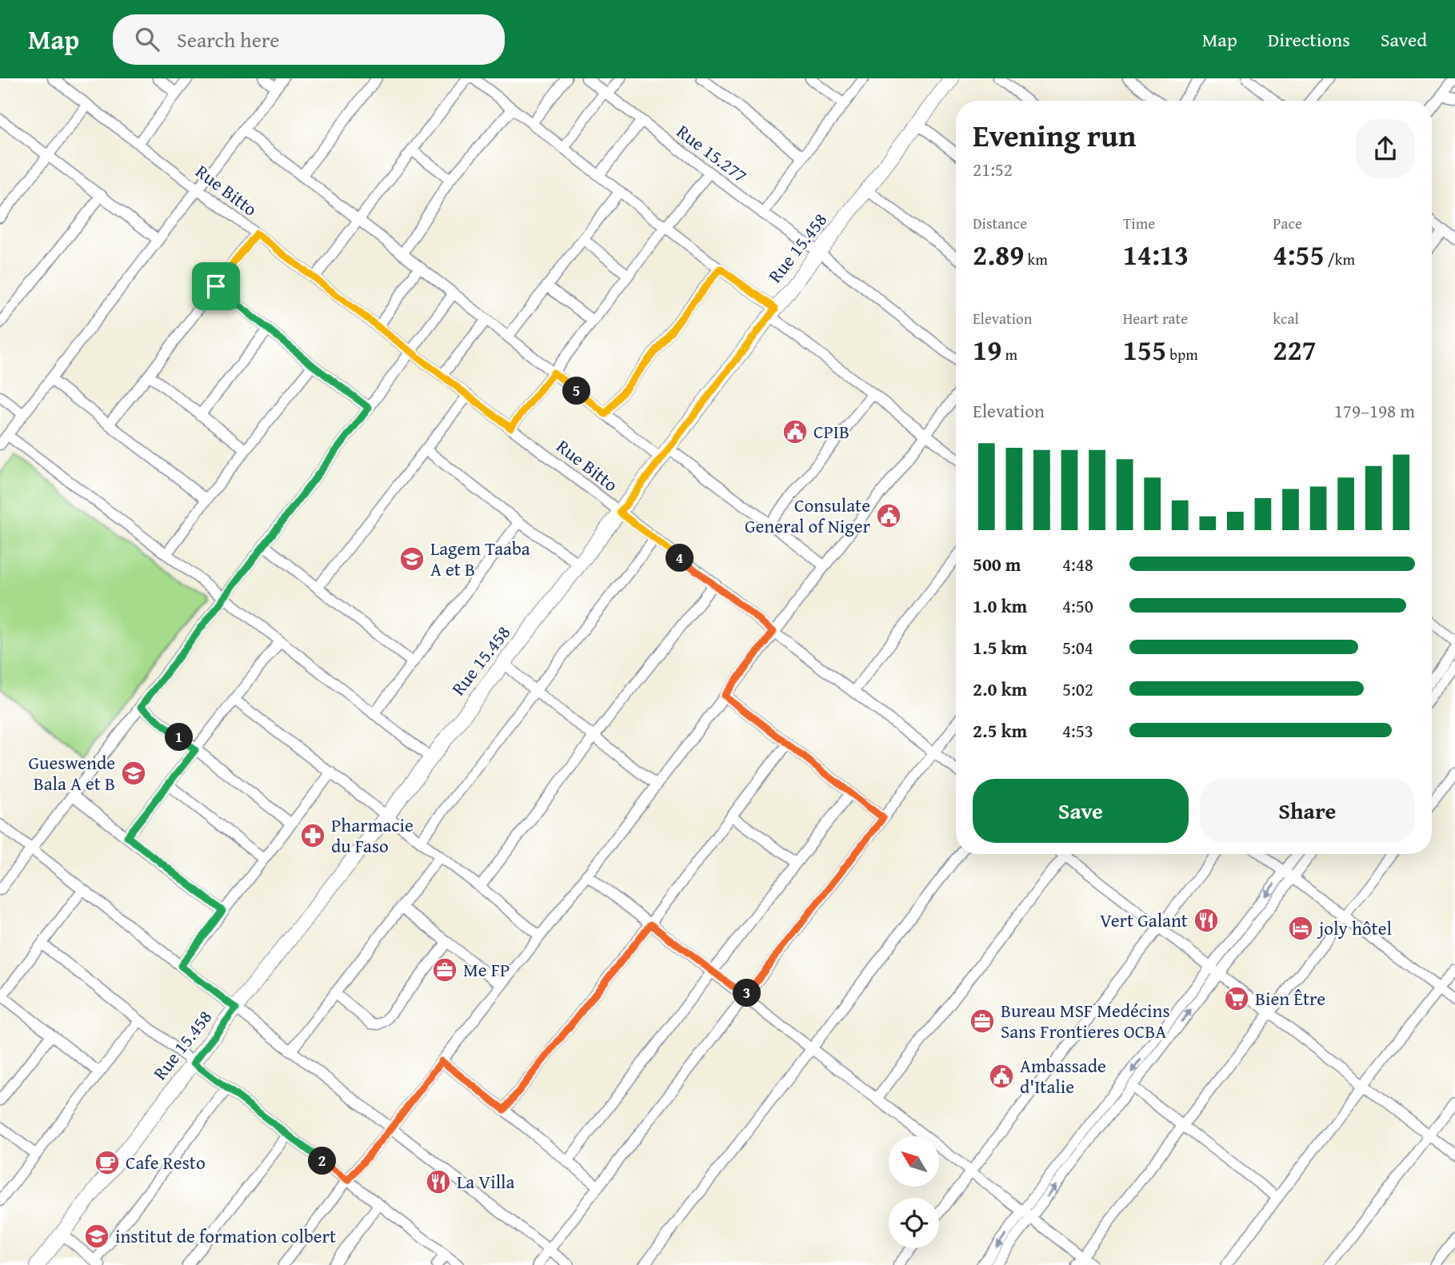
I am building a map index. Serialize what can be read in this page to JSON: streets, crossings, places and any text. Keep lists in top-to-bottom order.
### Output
{
  "streets": {
    "main road": ["Rue 15.458"],
    "street": ["Rue 15.277", "Rue Bitto"]
  },
  "crossings": [
    ["Rue 15.277", "Rue 15.458"],
    ["Rue Bitto", "Rue 15.458"]
  ],
  "places": {
    "public building": ["CPIB", "Consulate General of Niger", "Ambassade d'Italie"],
    "school or university": ["Lagem Taaba A et B", "Gueswende Bala A et B", "institut de formation colbert"],
    "pharmacy": ["Pharmacie du Faso"],
    "restaurant": ["Vert Galant", "La Villa"],
    "hotel": ["joly hôtel"],
    "office": ["Me FP", "Bureau MSF Medécins Sans Frontieres OCBA"],
    "supermarket": ["Bien Être"],
    "cafe": ["Cafe Resto"]
  },
  "north": "top left",
  "page": {
    "header": "Map",
    "search": "Search here",
    "nav": ["Map", "Directions", "Saved"],
    "heading": ["Evening run", "21:52"],
    "stats": [
      ["Distance", "2.89 km"],
      ["Time", "14:13"],
      ["Pace", "4:55 /km"],
      ["Elevation", "19 m"],
      ["Heart rate", "155 bpm"],
      ["kcal", "227"]
    ],
    "pins": [
      "5",
      "4",
      "1",
      "3",
      "2"
    ],
    "chart": ["Elevation", "179–198 m"],
    "list": [
      {
        "name": "500 m",
        "note": "4:48"
      },
      {
        "name": "1.0 km",
        "note": "4:50"
      },
      {
        "name": "1.5 km",
        "note": "5:04"
      },
      {
        "name": "2.0 km",
        "note": "5:02"
      },
      {
        "name": "2.5 km",
        "note": "4:53"
      }
    ],
    "buttons": ["Save", "Share"]
  }
}
